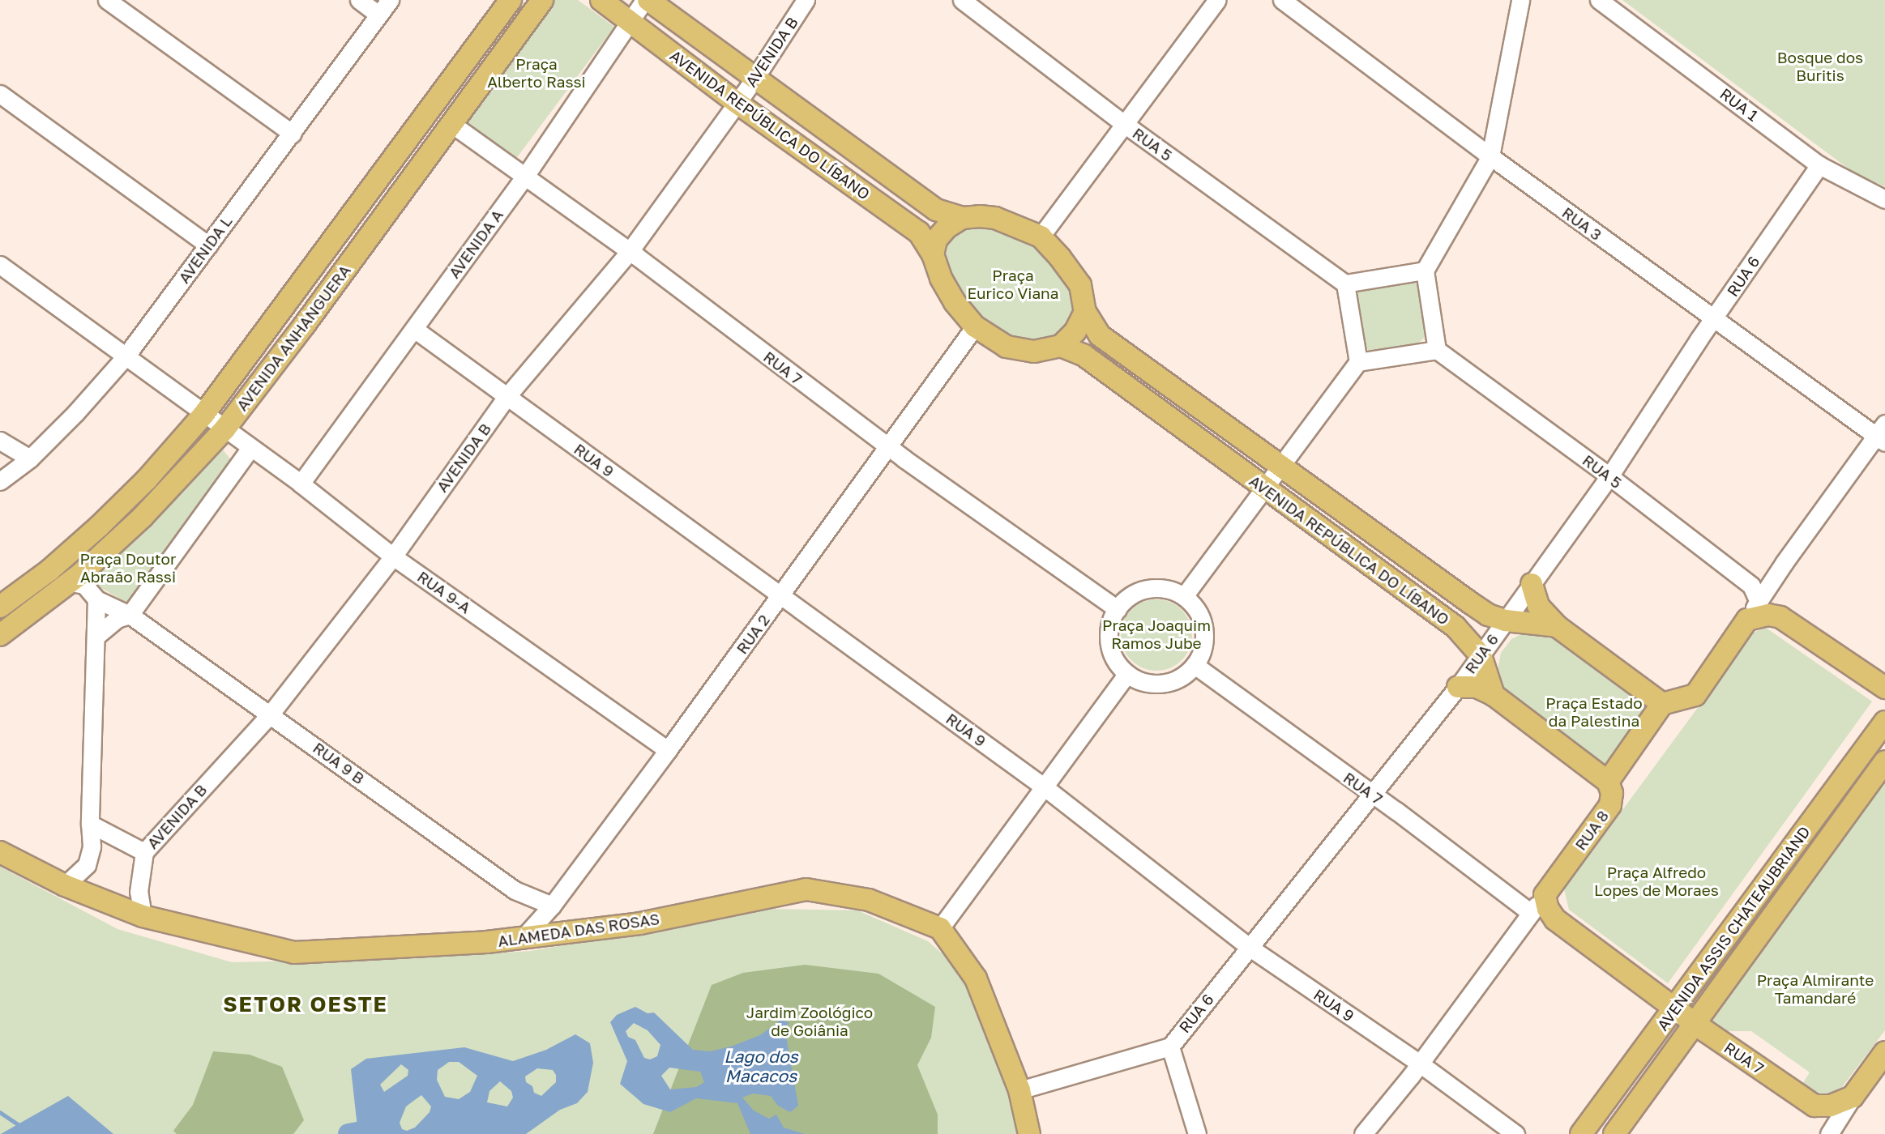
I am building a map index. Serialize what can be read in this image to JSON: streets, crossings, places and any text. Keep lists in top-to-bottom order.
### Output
{
  "streets": {
    "main road": [
      "AVENIDA REPÚBLICA DO LÍBANO",
      "AVENIDA ANHANGUERA",
      "RUA 7",
      "RUA 8",
      "AVENIDA ASSIS CHATEAUBRIAND",
      "ALAMEDA DAS ROSAS"
    ],
    "street": [
      "AVENIDA B",
      "RUA 1",
      "RUA 5",
      "RUA 3",
      "AVENIDA A",
      "AVENIDA L",
      "RUA 6",
      "RUA 9",
      "RUA 9-A",
      "RUA 2",
      "RUA 9 B"
    ]
  },
  "crossings": [
    ["AVENIDA B", "AVENIDA REPÚBLICA DO LÍBANO"],
    ["AVENIDA B", "RUA 7"],
    ["AVENIDA B", "RUA 9"],
    ["AVENIDA B", "RUA 9-A"],
    ["AVENIDA B", "RUA 9 B"],
    ["AVENIDA B", "ALAMEDA DAS ROSAS"],
    ["RUA 1", "RUA 6"],
    ["AVENIDA REPÚBLICA DO LÍBANO", "AVENIDA A"],
    ["AVENIDA REPÚBLICA DO LÍBANO", "RUA 6"],
    ["AVENIDA REPÚBLICA DO LÍBANO", "RUA 2"],
    ["RUA 5", "RUA 6"],
    ["RUA 3", "RUA 6"],
    ["AVENIDA A", "RUA 7"],
    ["AVENIDA A", "RUA 9"],
    ["AVENIDA A", "RUA 9-A"],
    ["RUA 6", "RUA 7"],
    ["RUA 6", "RUA 9"],
    ["AVENIDA ANHANGUERA", "RUA 7"],
    ["AVENIDA ANHANGUERA", "RUA 9-A"],
    ["RUA 7", "RUA 2"],
    ["RUA 7", "RUA 8"],
    ["RUA 7", "AVENIDA ASSIS CHATEAUBRIAND"],
    ["RUA 9", "RUA 2"],
    ["RUA 9", "RUA 8"],
    ["RUA 9-A", "RUA 2"],
    ["RUA 2", "RUA 9 B"],
    ["RUA 2", "ALAMEDA DAS ROSAS"]
  ],
  "districts": ["SETOR OESTE"],
  "water": ["Lago dos Macacos"],
  "parks": [
    "Bosque dos Buritis",
    "Praça Alberto Rassi",
    "Praça Eurico Viana",
    "Praça Doutor Abraão Rassi",
    "Praça Joaquim Ramos Jube",
    "Praça Estado da Palestina",
    "Praça Alfredo Lopes de Moraes",
    "Praça Almirante Tamandaré",
    "Jardim Zoológico de Goiânia"
  ]
}
